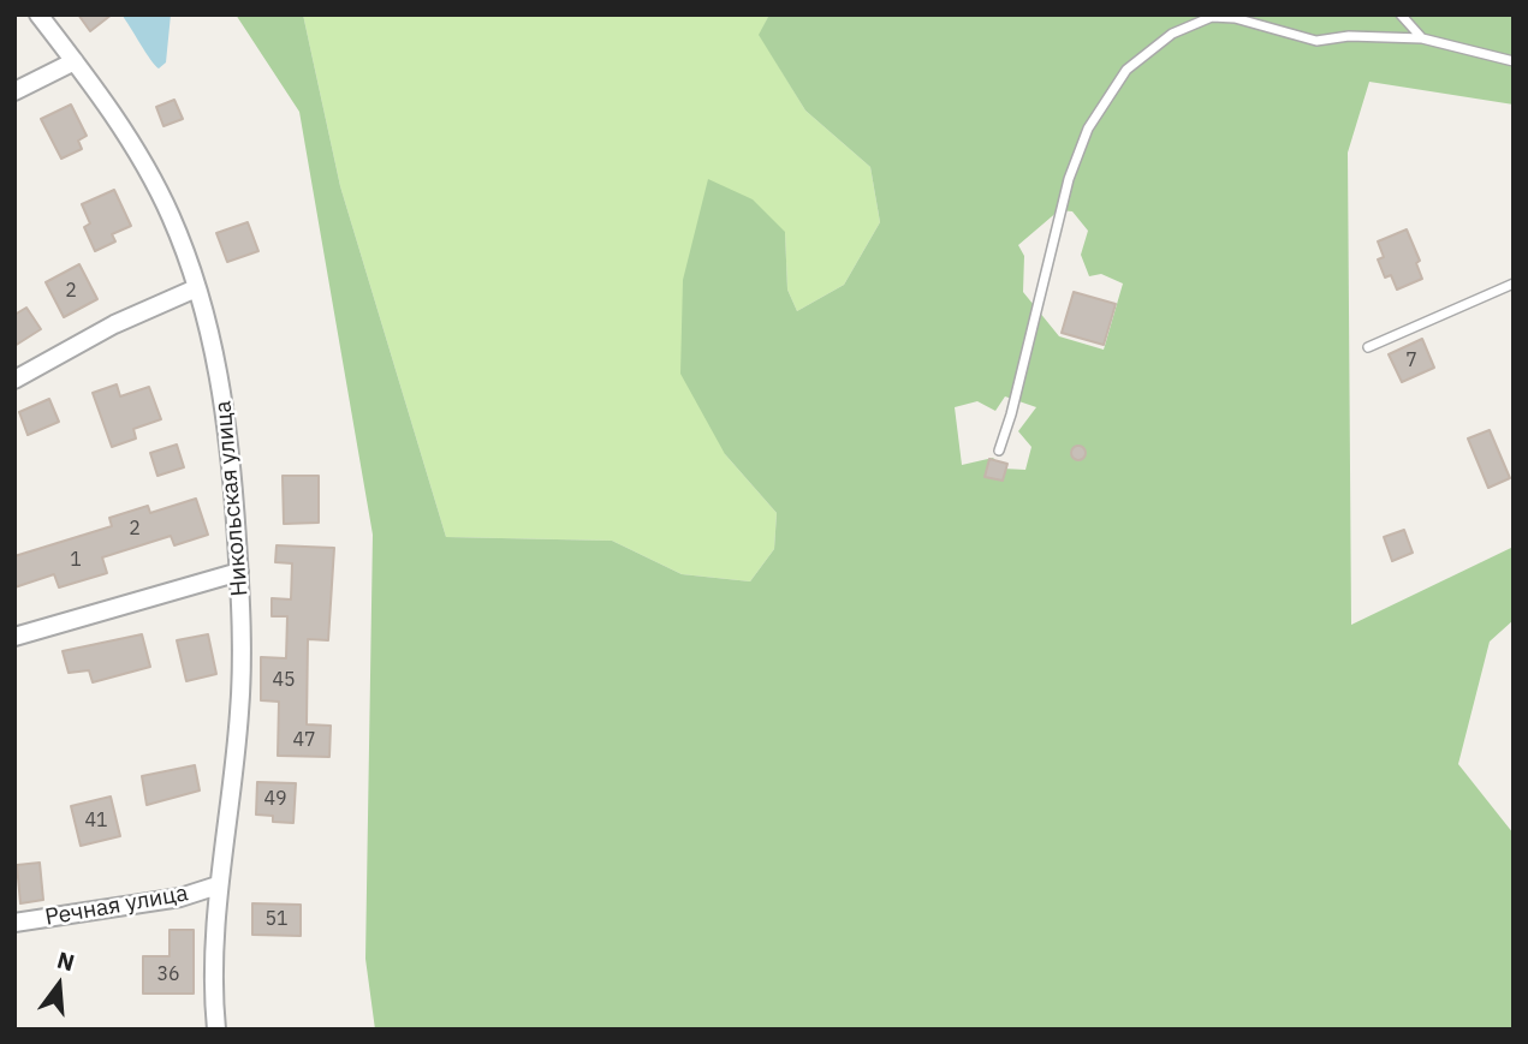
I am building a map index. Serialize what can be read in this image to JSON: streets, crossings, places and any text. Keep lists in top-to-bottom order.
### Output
{
  "streets": {
    "street": ["Никольская улица", "Речная улица"]
  },
  "crossings": [
    ["Никольская улица", "Речная улица"]
  ],
  "house_numbers": [
    "2",
    "7",
    "2",
    "1",
    "45",
    "47",
    "49",
    "41",
    "51",
    "36"
  ],
  "north": "top"
}
